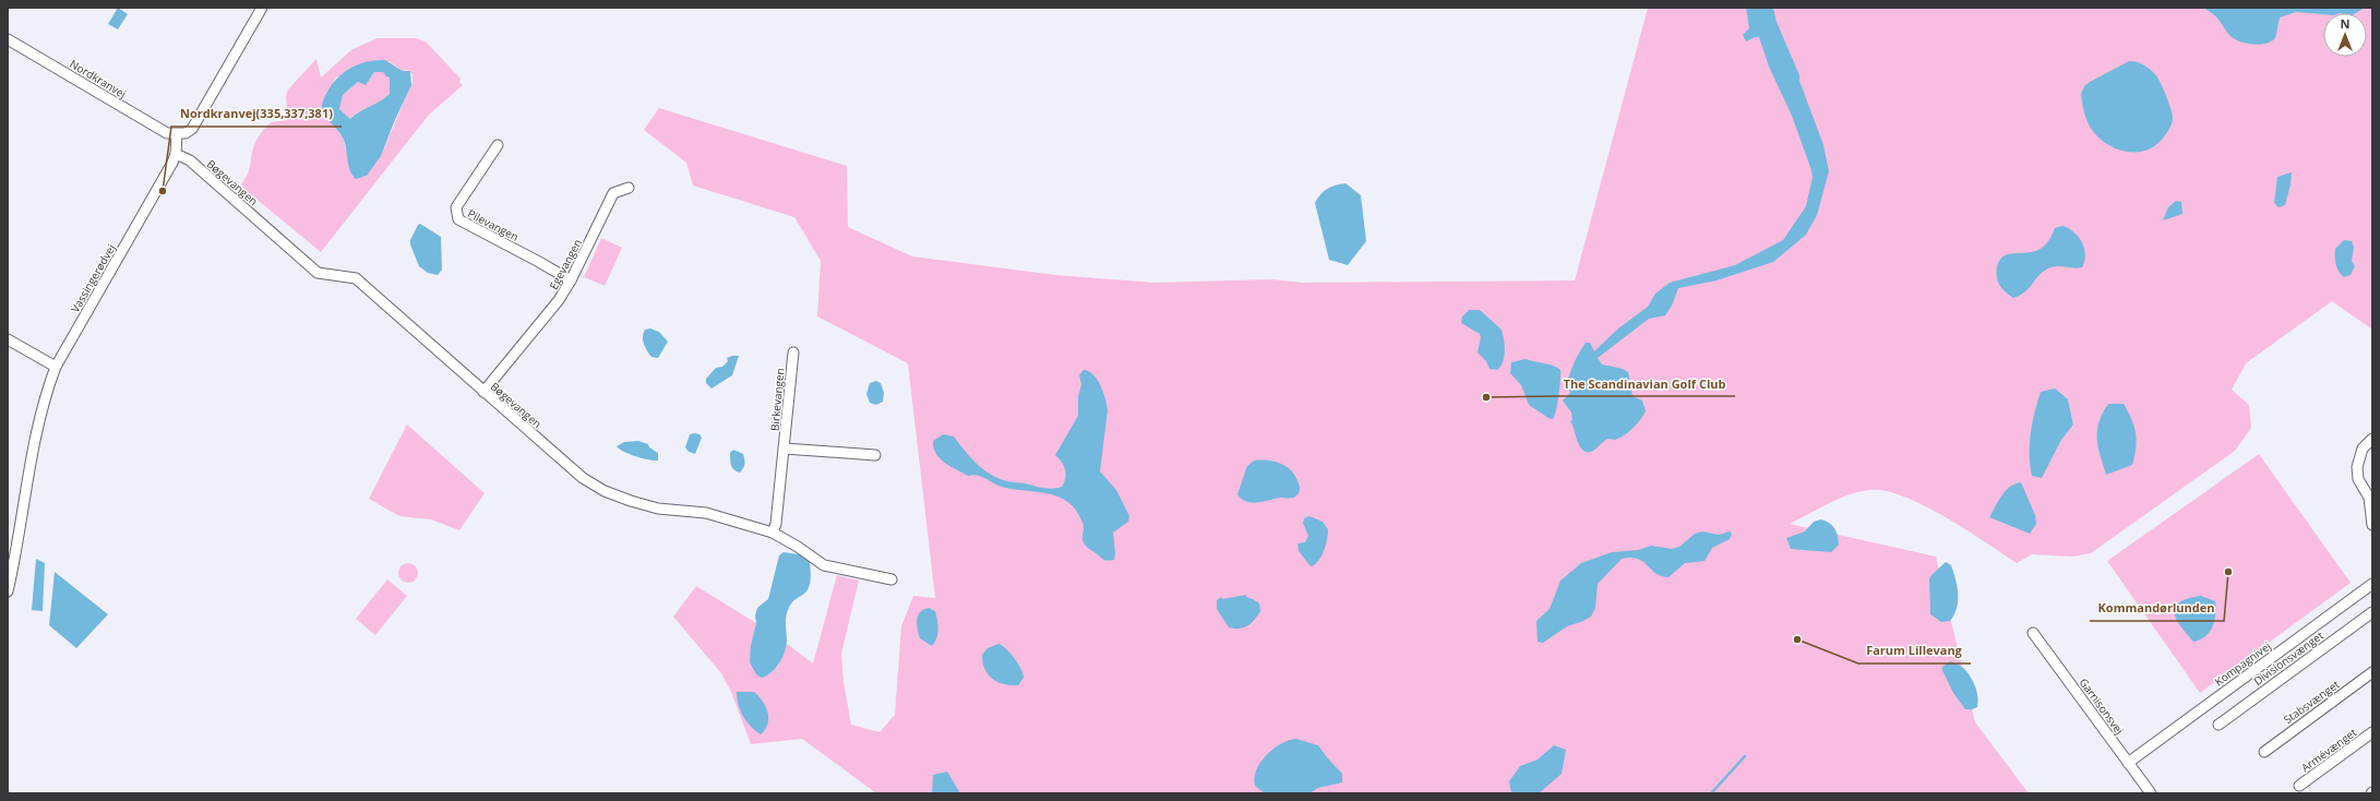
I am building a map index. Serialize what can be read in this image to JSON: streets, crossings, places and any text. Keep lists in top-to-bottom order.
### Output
{
  "streets": {
    "street": [
      "Nordkranvej",
      "Bøgevangen",
      "Pilevangen",
      "Egevangen",
      "Vassingerødvej",
      "Birkevangen",
      "Divisionsvænget",
      "Kompagnivej",
      "Stabsvænget",
      "Garnisonsvej",
      "Armévænget"
    ]
  },
  "crossings": [
    ["Nordkranvej", "Vassingerødvej"],
    ["Bøgevangen", "Egevangen"],
    ["Bøgevangen", "Vassingerødvej"],
    ["Bøgevangen", "Birkevangen"],
    ["Pilevangen", "Egevangen"],
    ["Kompagnivej", "Garnisonsvej"]
  ],
  "places": [
    "Nordkranvej(335,337,381)",
    "The Scandinavian Golf Club",
    "Kommandørlunden",
    "Farum Lillevang"
  ],
  "north": "top"
}
